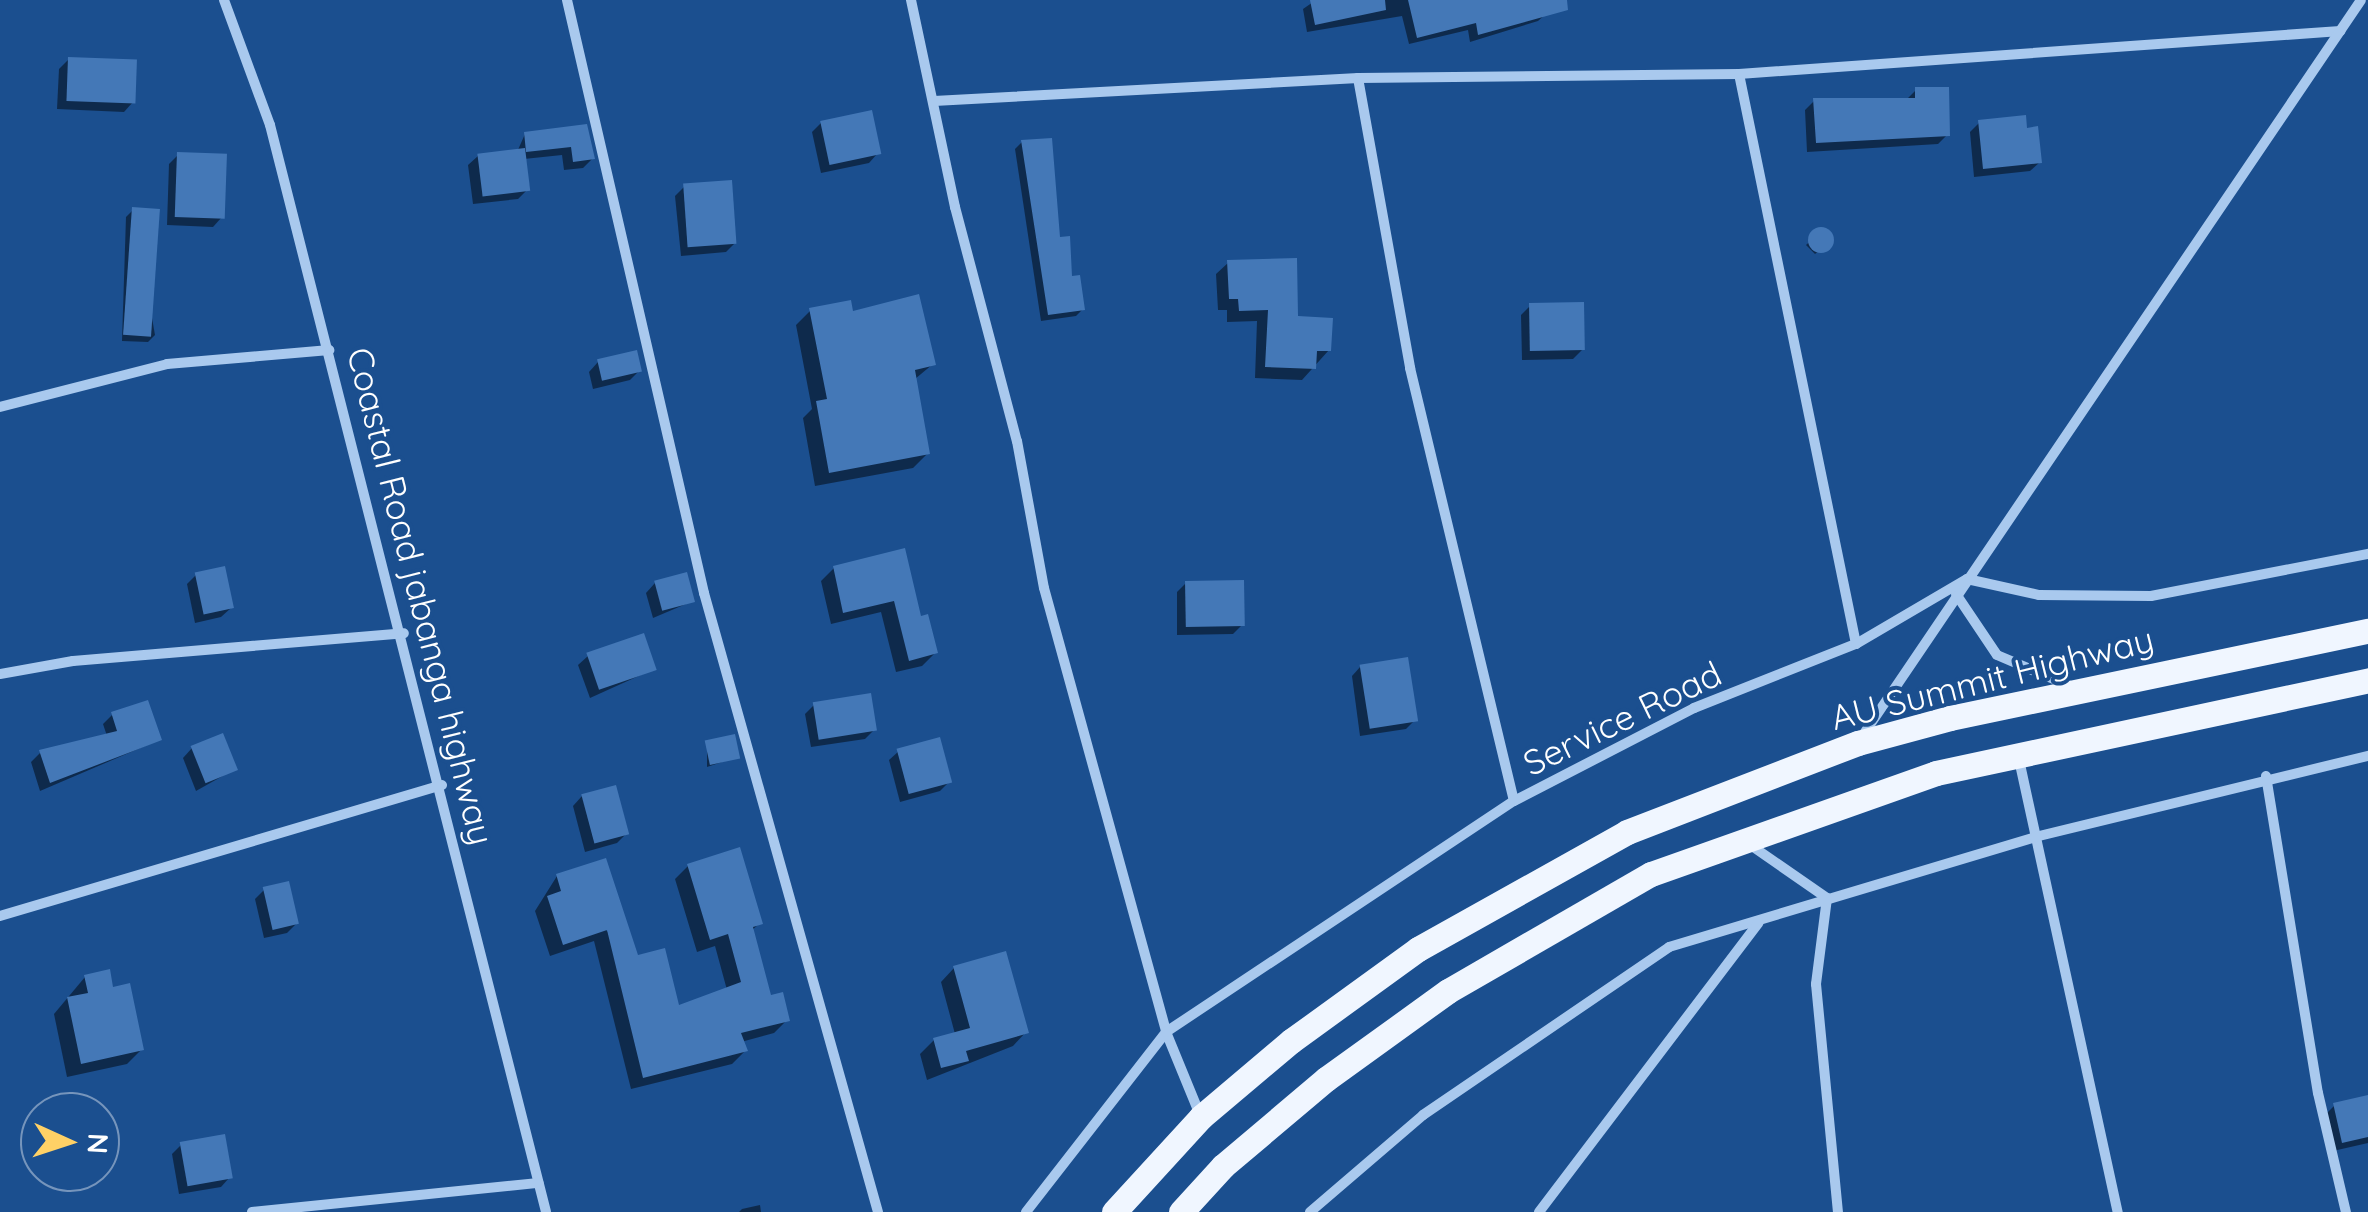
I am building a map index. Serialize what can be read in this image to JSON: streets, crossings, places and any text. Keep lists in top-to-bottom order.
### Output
{
  "streets": {
    "main road": ["AU Summit Highway"],
    "street": ["Coastal Road jabanga highway", "Service Road"]
  },
  "north": "right"
}
